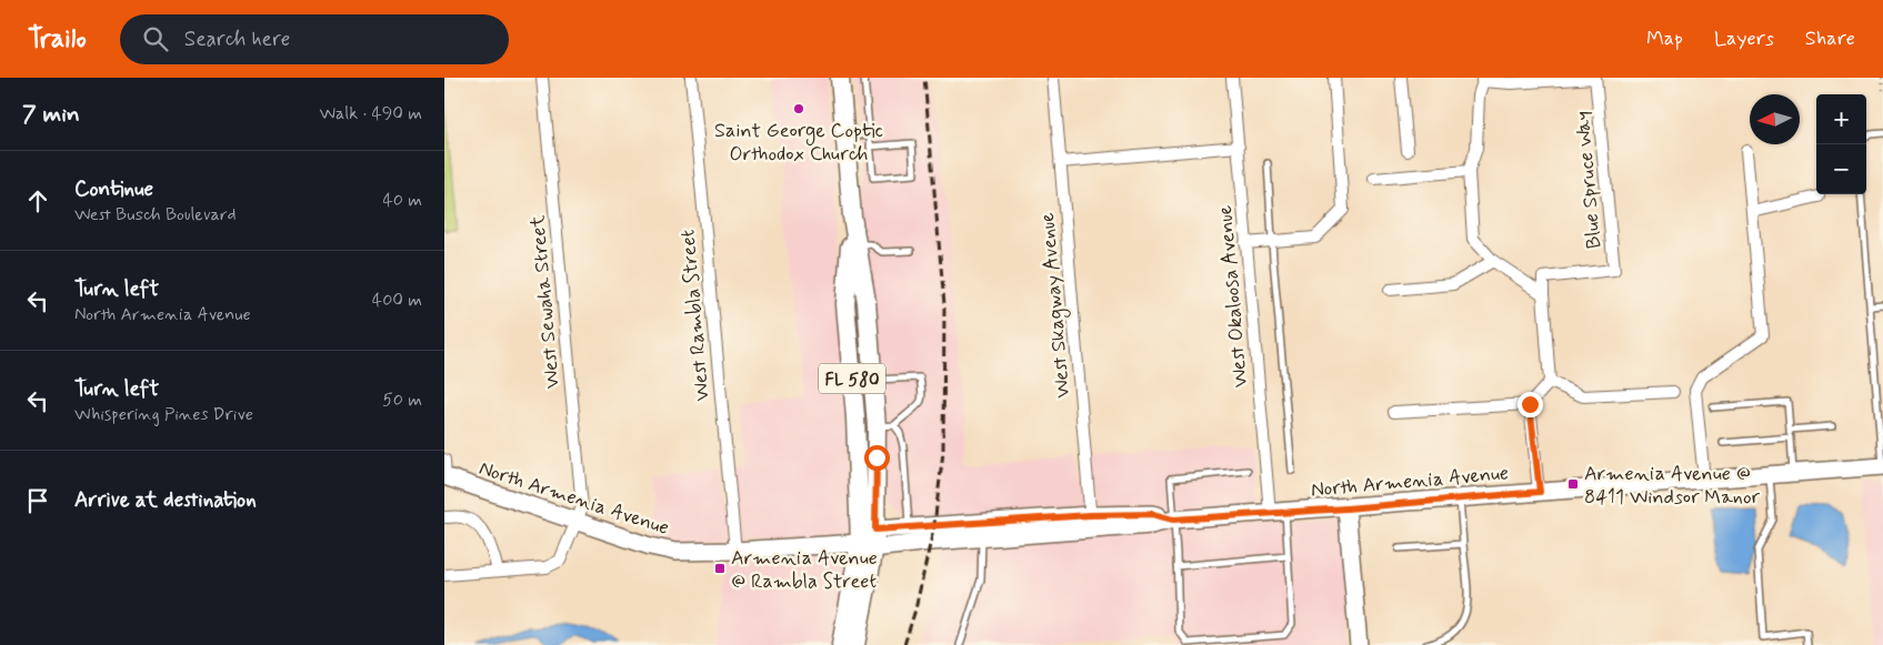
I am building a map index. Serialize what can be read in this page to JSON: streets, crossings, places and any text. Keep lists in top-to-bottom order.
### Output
{
  "streets": {
    "main road": ["FL 580", "North Armenia Avenue"],
    "street": [
      "Blue Spruce Way",
      "West Okaloosa Avenue",
      "West Sewaha Street",
      "West Skagway Avenue",
      "West Rambla Street"
    ]
  },
  "crossings": [
    ["West Okaloosa Avenue", "North Armenia Avenue"],
    ["West Sewaha Street", "North Armenia Avenue"],
    ["West Skagway Avenue", "North Armenia Avenue"],
    ["West Rambla Street", "North Armenia Avenue"],
    ["FL 580", "North Armenia Avenue"]
  ],
  "places": {
    "other": ["Saint George Coptic Orthodox Church"],
    "transit": ["Armenia Avenue @ 8411 Windsor Manor", "Armenia Avenue @ Rambla Street"]
  },
  "north": "left",
  "page": {
    "header": "Trailo",
    "search": "Search here",
    "nav": ["Map", "Layers", "Share"],
    "heading": ["7 min", "Walk · 490 m"],
    "map_buttons": ["+", "−"],
    "list": [
      ["Continue", "West Busch Boulevard", "40 m"],
      ["Turn left", "North Armenia Avenue", "400 m"],
      ["Turn left", "Whispering Pines Drive", "50 m"],
      "Arrive at destination"
    ]
  }
}
